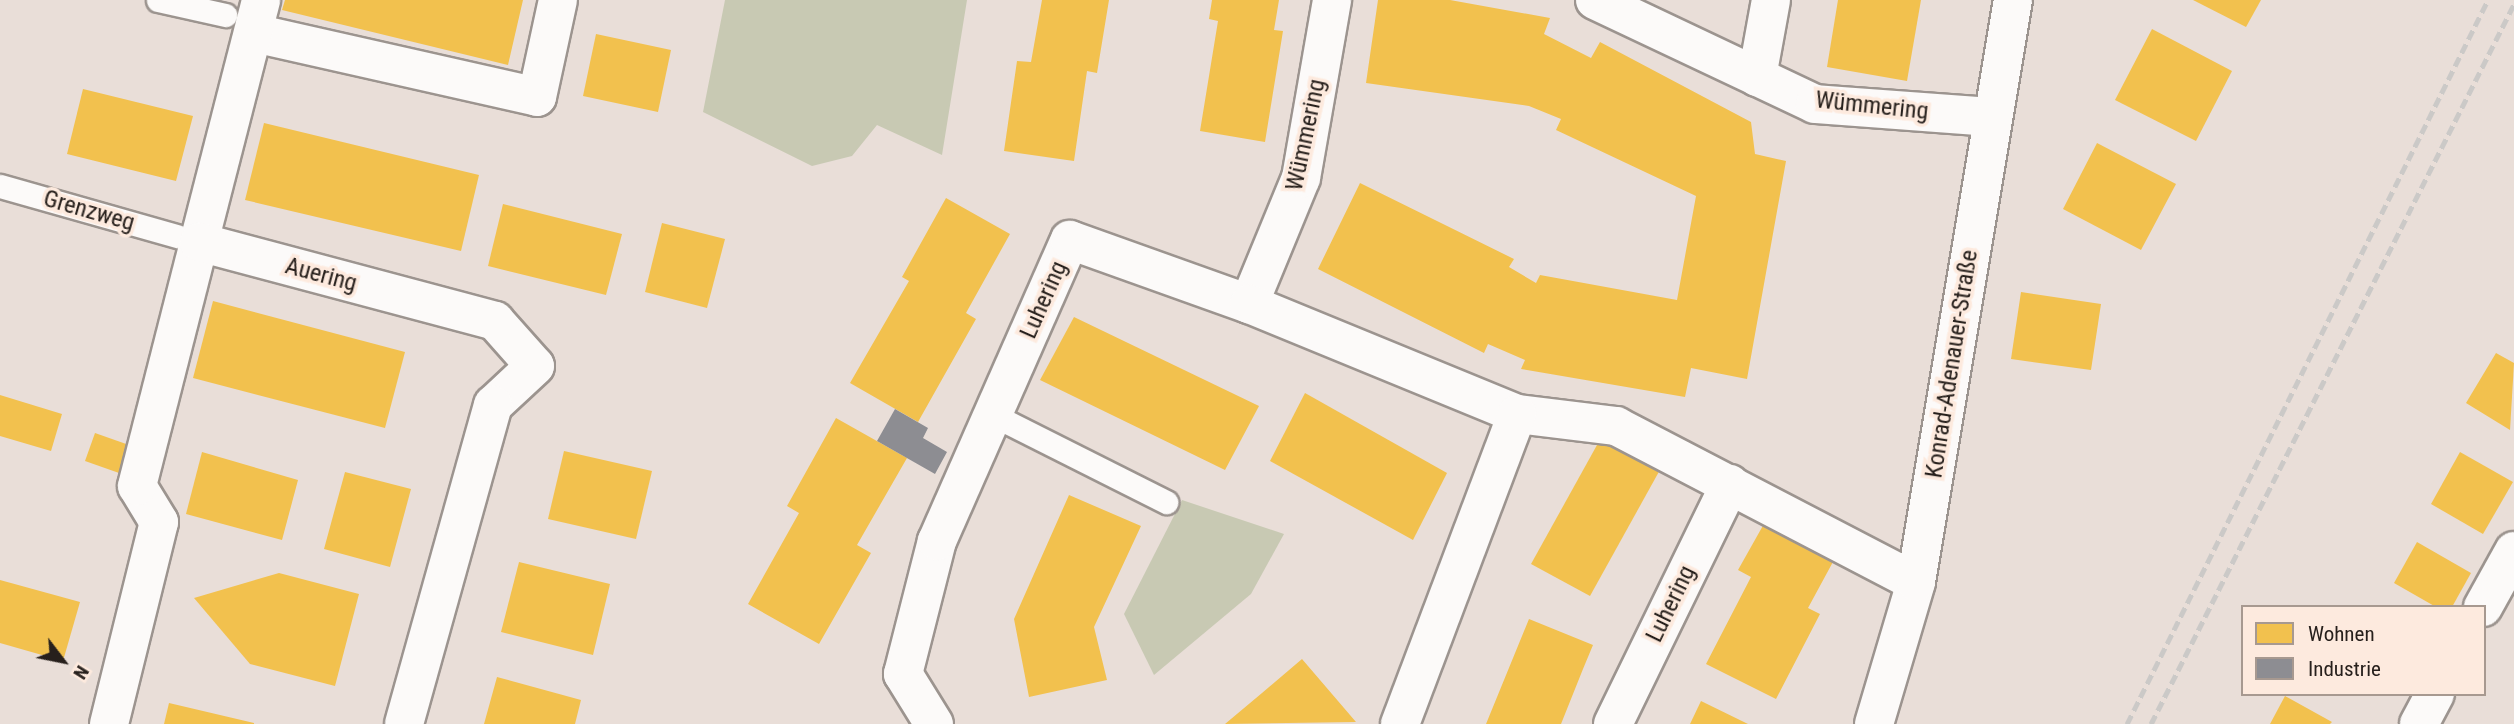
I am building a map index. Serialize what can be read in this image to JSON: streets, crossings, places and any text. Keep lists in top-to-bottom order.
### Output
{
  "streets": {
    "street": [
      "Wümmering",
      "Auering",
      "Luhering",
      "Konrad-Adenauer-Straße"
    ],
    "lane": ["Grenzweg"]
  },
  "crossings": [
    ["Wümmering", "Luhering"],
    ["Wümmering", "Konrad-Adenauer-Straße"],
    ["Grenzweg", "Auering"],
    ["Luhering", "Konrad-Adenauer-Straße"]
  ],
  "legend": ["Wohnen", "Industrie"],
  "north": "bottom right"
}
